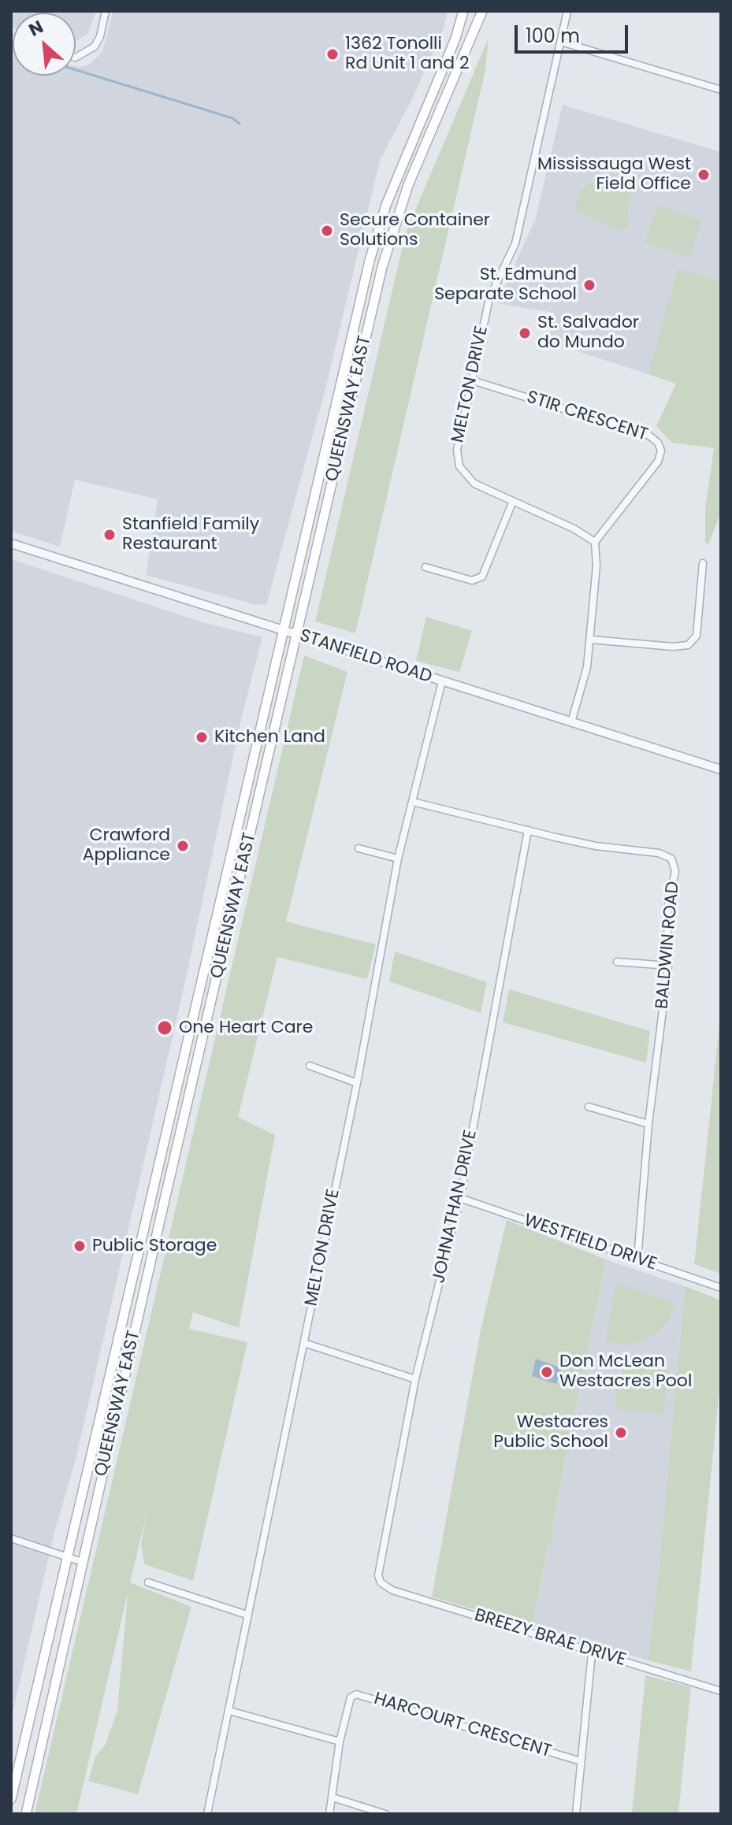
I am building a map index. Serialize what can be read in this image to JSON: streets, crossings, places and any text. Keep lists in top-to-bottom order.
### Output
{
  "streets": {
    "main road": ["QUEENSWAY EAST"],
    "street": [
      "MELTON DRIVE",
      "STIR CRESCENT",
      "STANFIELD ROAD",
      "BALDWIN ROAD",
      "JOHNATHAN DRIVE",
      "WESTFIELD DRIVE",
      "BREEZY BRAE DRIVE",
      "HARCOURT CRESCENT"
    ]
  },
  "crossings": [
    ["MELTON DRIVE", "STIR CRESCENT"],
    ["MELTON DRIVE", "STANFIELD ROAD"],
    ["MELTON DRIVE", "BALDWIN ROAD"],
    ["QUEENSWAY EAST", "STANFIELD ROAD"],
    ["BALDWIN ROAD", "JOHNATHAN DRIVE"],
    ["BALDWIN ROAD", "WESTFIELD DRIVE"],
    ["JOHNATHAN DRIVE", "WESTFIELD DRIVE"],
    ["JOHNATHAN DRIVE", "BREEZY BRAE DRIVE"]
  ],
  "places": [
    "1362 Tonolli Rd Unit 1 and 2",
    "Mississauga West Field Office",
    "Secure Container Solutions",
    "St. Edmund Separate School",
    "St. Salvador do Mundo",
    "Stanfield Family Restaurant",
    "Kitchen Land",
    "Crawford Appliance",
    "One Heart Care",
    "Public Storage",
    "Don McLean Westacres Pool",
    "Westacres Public School"
  ],
  "scale_bar": "100 m",
  "north": "top left"
}
